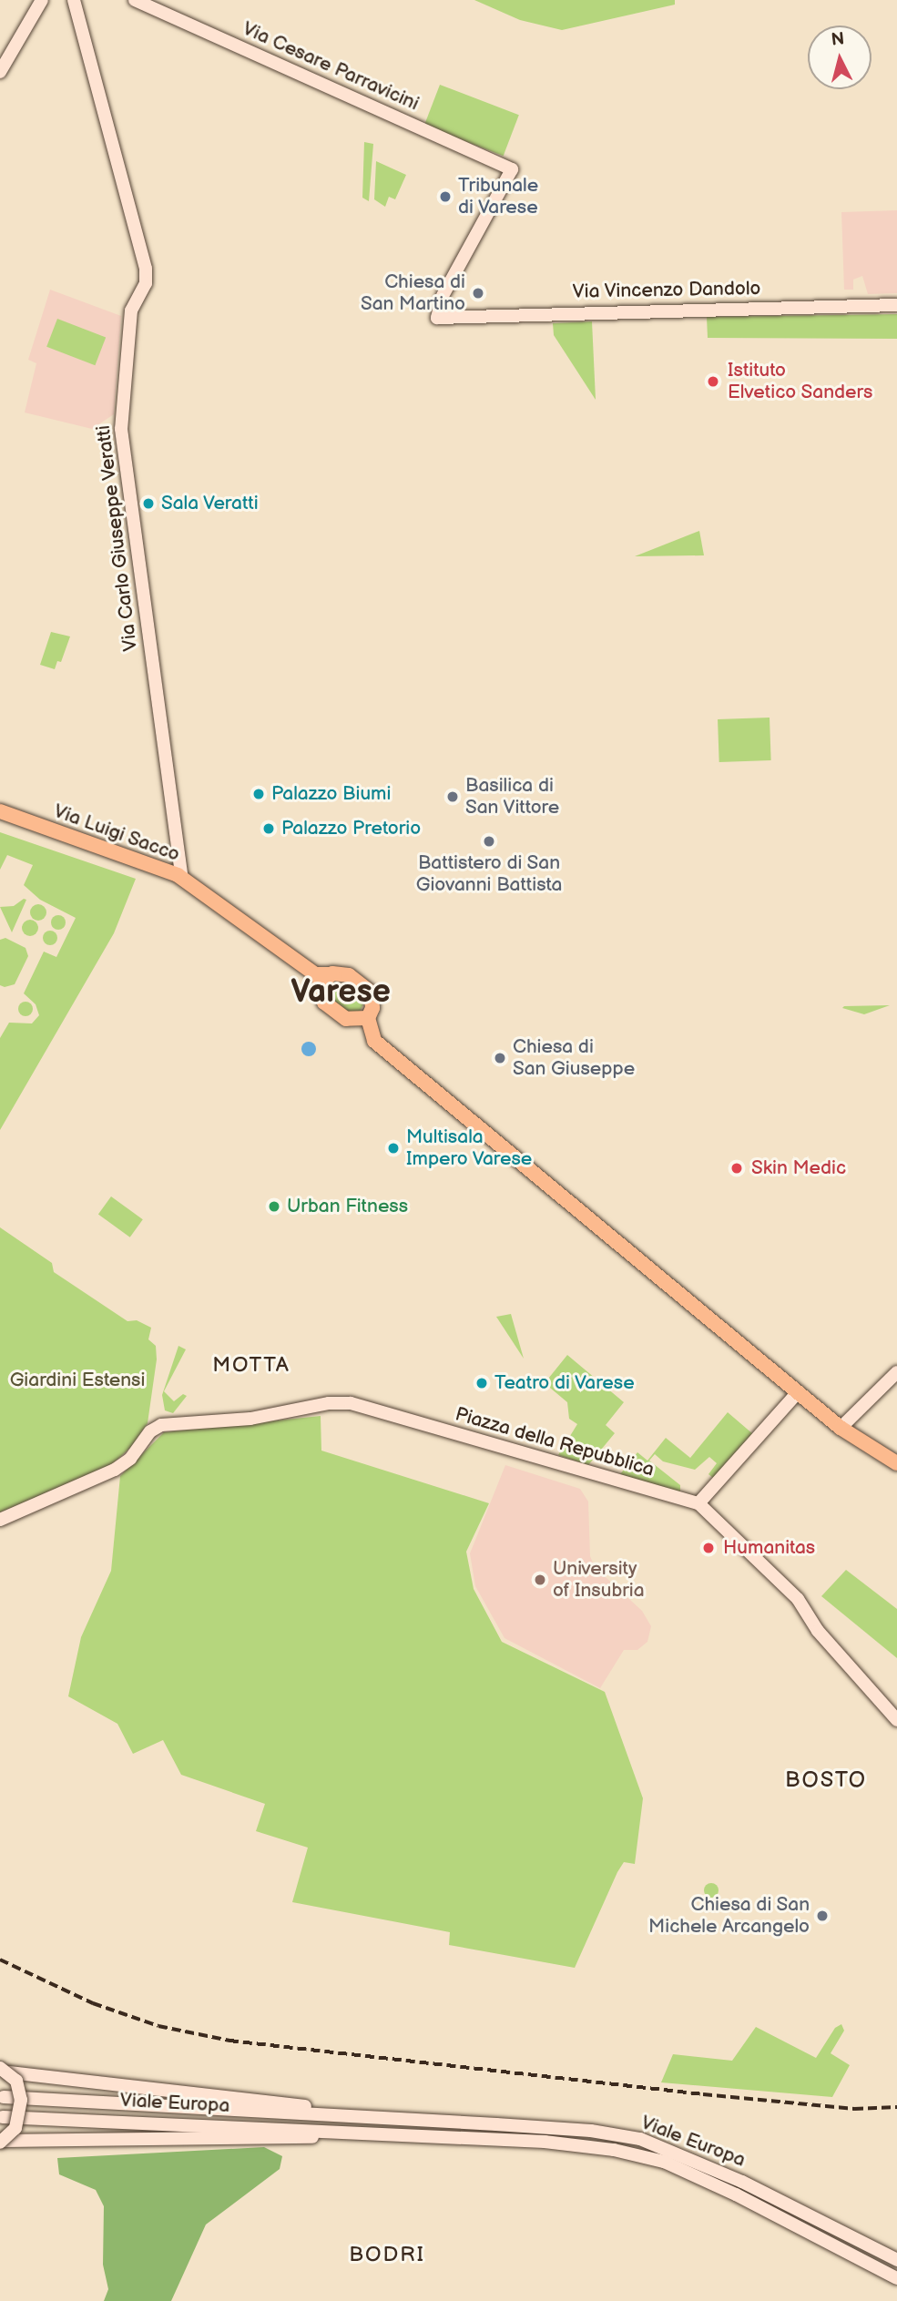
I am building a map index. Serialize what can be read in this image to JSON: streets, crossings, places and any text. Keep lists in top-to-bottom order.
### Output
{
  "streets": {
    "main road": ["Via Luigi Sacco"],
    "street": [
      "Via Cesare Parravicini",
      "Via Vincenzo Dandolo",
      "Via Carlo Giuseppe Veratti",
      "Piazza della Repubblica",
      "Viale Europa"
    ]
  },
  "crossings": [
    ["Via Cesare Parravicini", "Via Vincenzo Dandolo"],
    ["Via Carlo Giuseppe Veratti", "Via Luigi Sacco"]
  ],
  "districts": [
    "Varese",
    "MOTTA",
    "BOSTO",
    "BODRI"
  ],
  "parks": ["Giardini Estensi"],
  "places": [
    "Tribunale di Varese",
    "Chiesa di San Martino",
    "Istituto Elvetico Sanders",
    "Sala Veratti",
    "Palazzo Biumi",
    "Basilica di San Vittore",
    "Palazzo Pretorio",
    "Battistero di San Giovanni Battista",
    "Chiesa di San Giuseppe",
    "Multisala Impero Varese",
    "Skin Medic",
    "Urban Fitness",
    "Teatro di Varese",
    "Humanitas",
    "University of Insubria",
    "Chiesa di San Michele Arcangelo"
  ],
  "north": "top"
}
